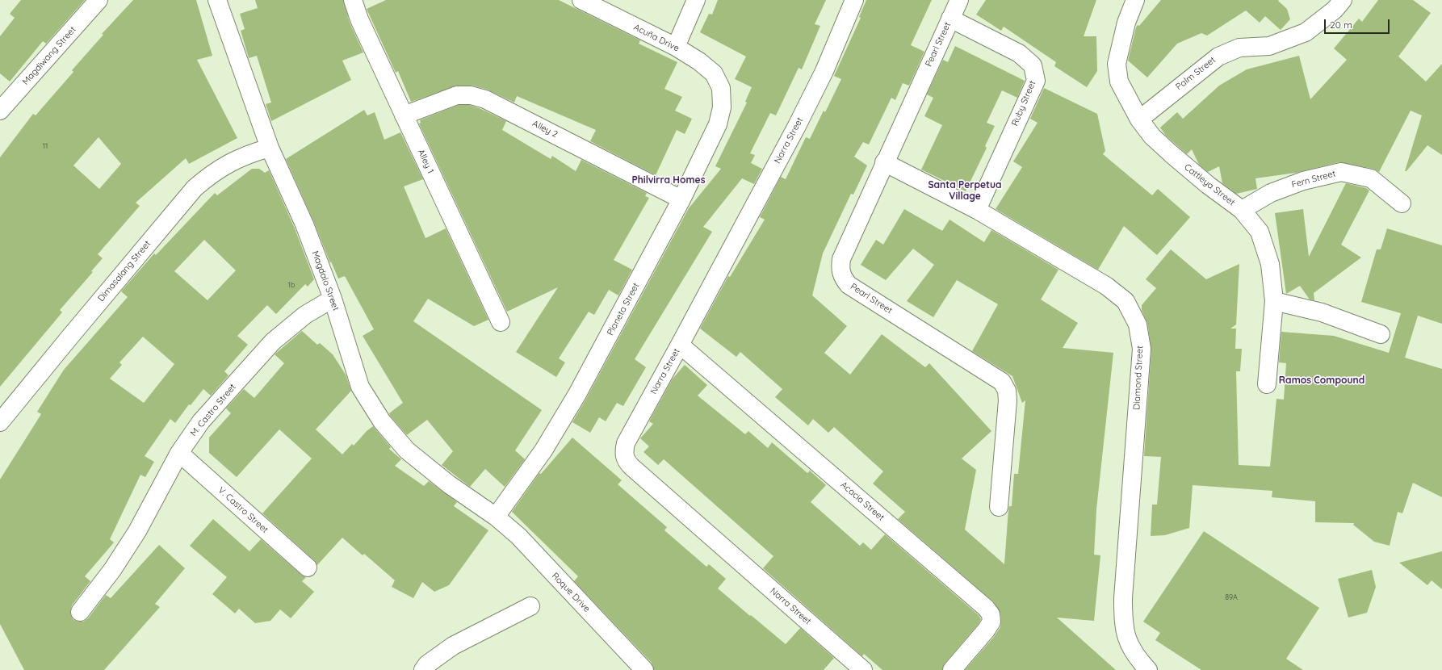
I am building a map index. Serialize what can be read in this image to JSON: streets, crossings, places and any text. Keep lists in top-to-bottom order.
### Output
{
  "streets": {
    "street": [
      "Acuña Drive",
      "Pearl Street",
      "Magdiwang Street",
      "Palm Street",
      "Ruby Street",
      "Alley 2",
      "Narra Street",
      "Alley 1",
      "Fern Street",
      "Cattleya Street",
      "Dimasalang Street",
      "Magdalo Street",
      "Planeta Street",
      "Diamond Street",
      "M. Castro Street",
      "Acacia Street",
      "V. Castro Street",
      "Roque Drive"
    ]
  },
  "crossings": [
    ["Acuña Drive", "Planeta Street"],
    ["Pearl Street", "Ruby Street"],
    ["Pearl Street", "Diamond Street"],
    ["Palm Street", "Cattleya Street"],
    ["Ruby Street", "Diamond Street"],
    ["Alley 2", "Alley 1"],
    ["Alley 2", "Planeta Street"],
    ["Narra Street", "Acacia Street"],
    ["Fern Street", "Cattleya Street"],
    ["Dimasalang Street", "Magdalo Street"],
    ["Magdalo Street", "Planeta Street"],
    ["Magdalo Street", "M. Castro Street"],
    ["Magdalo Street", "Roque Drive"],
    ["Planeta Street", "Roque Drive"],
    ["M. Castro Street", "V. Castro Street"]
  ],
  "districts": ["Philvirra Homes", "Santa Perpetua Village", "Ramos Compound"],
  "house_numbers": ["11", "1b", "89A"],
  "scale_bar": "20 m"
}
